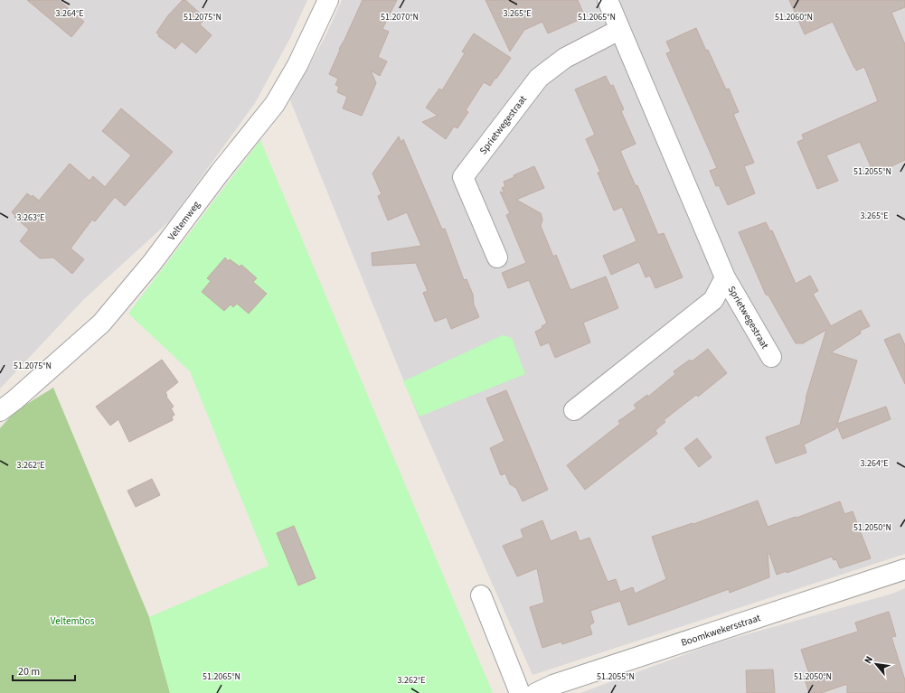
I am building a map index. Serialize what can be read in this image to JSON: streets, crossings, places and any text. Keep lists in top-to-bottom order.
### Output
{
  "streets": {
    "street": ["Sprietwegestraat", "Veltemweg", "Boomkwekersstraat"]
  },
  "parks": ["Veltembos"],
  "scale_bar": "20 m",
  "north": "top left",
  "coordinates": [
    "3.264°E",
    "3.265°E",
    "51.2075°N",
    "51.2070°N",
    "51.2065°N",
    "51.2060°N",
    "51.2055°N",
    "3.263°E",
    "3.262°E",
    "51.2050°N"
  ]
}
